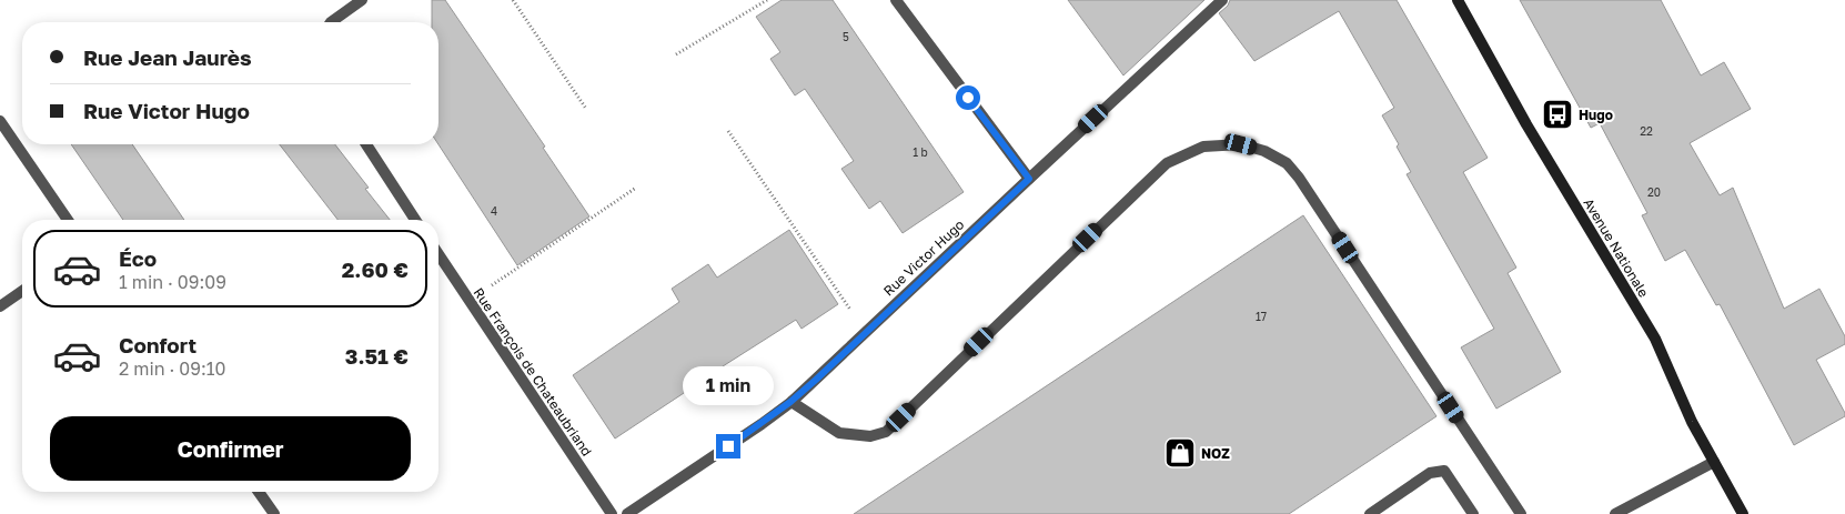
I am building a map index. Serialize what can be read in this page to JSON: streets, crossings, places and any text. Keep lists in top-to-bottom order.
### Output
{
  "streets": {
    "main road": ["Avenue Nationale"],
    "street": ["Rue Victor Hugo", "Rue François de Chateaubriand"]
  },
  "places": {
    "bus stop": ["Hugo"],
    "shop": ["NOZ"]
  },
  "house_numbers": [
    "5",
    "22",
    "1 b",
    "20",
    "4",
    "17"
  ],
  "page": {
    "banner": ["Rue Jean Jaurès", "Rue Victor Hugo"],
    "list": [
      {
        "name": "Éco",
        "note": "1 min · 09:09",
        "value": "2.60 €"
      },
      {
        "name": "Confort",
        "note": "2 min · 09:10",
        "value": "3.51 €"
      }
    ],
    "bubble": "1 min",
    "buttons": "Confirmer"
  }
}
